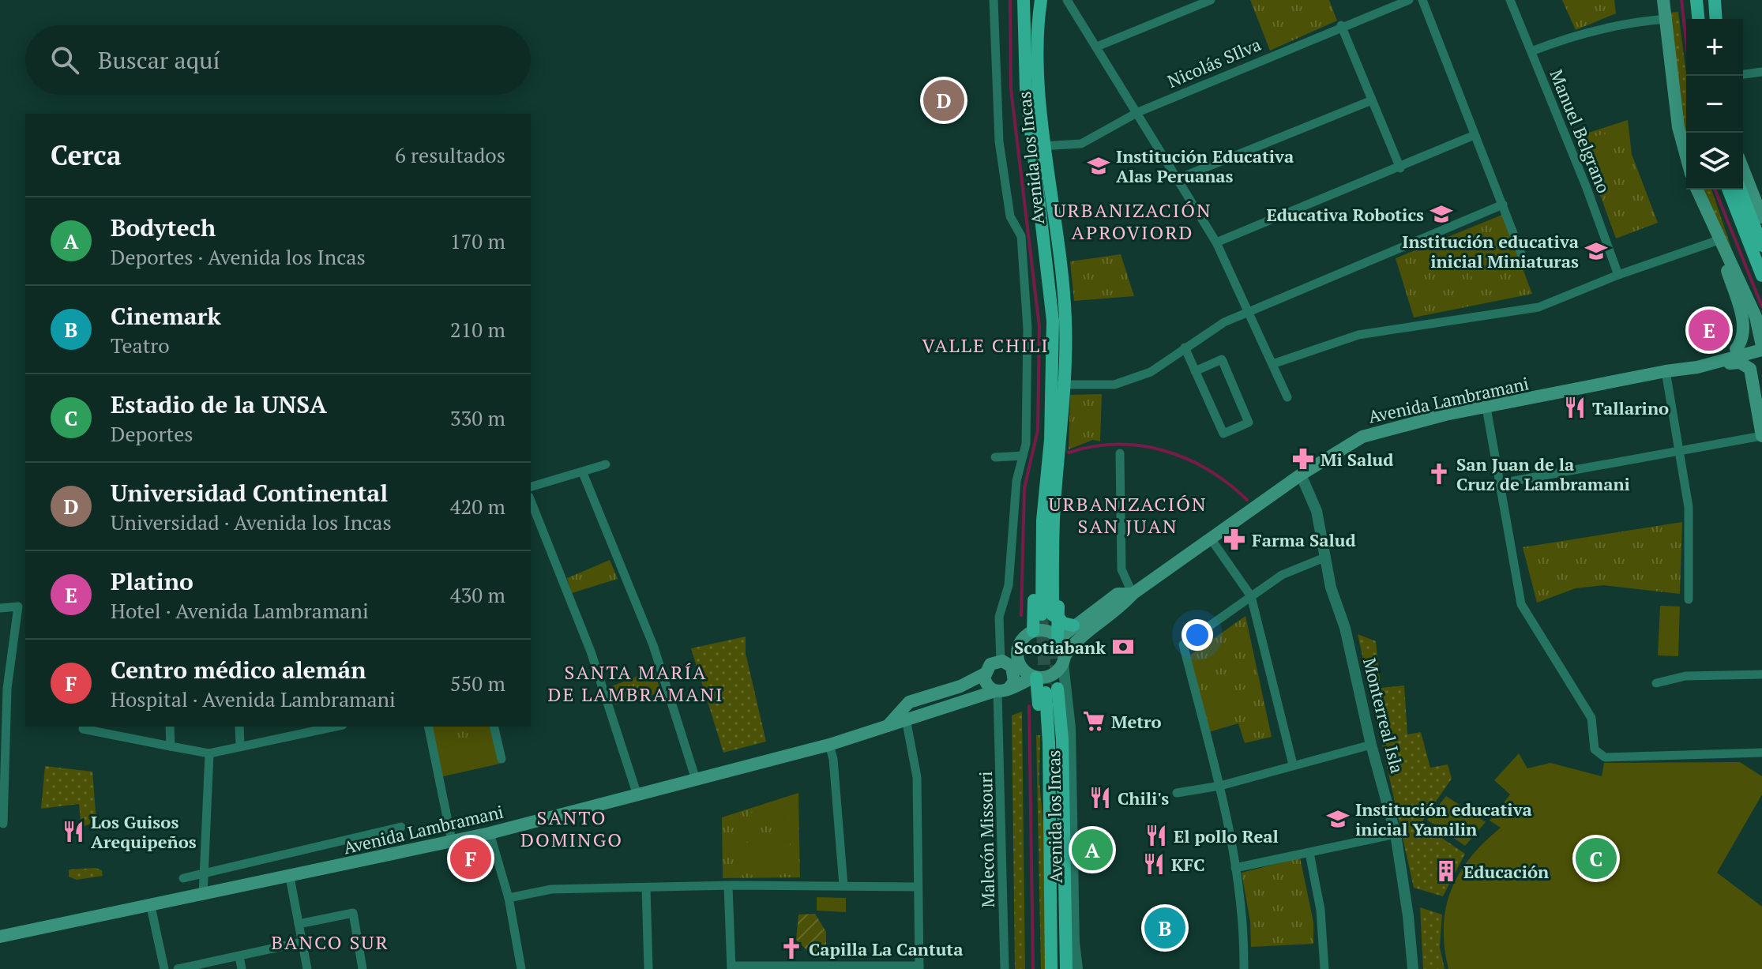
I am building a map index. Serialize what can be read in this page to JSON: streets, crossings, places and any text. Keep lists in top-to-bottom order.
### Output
{
  "streets": {
    "main road": ["Avenida los Incas", "Avenida Lambramani"],
    "street": [
      "Nicolás SIlva",
      "Manuel Belgrano",
      "Monterreal Isla",
      "Malecón Missouri"
    ]
  },
  "crossings": [
    ["Nicolás SIlva", "Avenida los Incas"],
    ["Avenida los Incas", "Avenida Lambramani"],
    ["Avenida Lambramani", "Monterreal Isla"],
    ["Avenida Lambramani", "Malecón Missouri"]
  ],
  "districts": [
    "URBANIZACIÓN APROVIORD",
    "VALLE CHILI",
    "URBANIZACIÓN SAN JUAN",
    "SANTA MARÍA DE LAMBRAMANI",
    "SANTO DOMINGO",
    "BANCO SUR"
  ],
  "places": {
    "school or university": [
      "Institución Educativa Alas Peruanas",
      "Educativa Robotics",
      "Institución educativa inicial Miniaturas",
      "Institución educativa inicial Yamilin"
    ],
    "restaurant": [
      "Tallarino",
      "Chili's",
      "Los Guisos Arequipeños",
      "El pollo Real",
      "KFC"
    ],
    "pharmacy": ["Mi Salud", "Farma Salud"],
    "church": ["San Juan de la Cruz de Lambramani", "Capilla La Cantuta"],
    "bank": ["Scotiabank"],
    "supermarket": ["Metro"],
    "building": ["Educación"]
  },
  "page": {
    "map_buttons": ["+", "−"],
    "search": "Buscar aquí",
    "pins": [
      "D",
      "E",
      "A",
      "C",
      "F",
      "B"
    ],
    "heading": ["Cerca", "6 resultados"],
    "list": [
      {
        "mark": "A",
        "name": "Bodytech",
        "note": "Deportes · Avenida los Incas",
        "value": "170 m"
      },
      {
        "mark": "B",
        "name": "Cinemark",
        "note": "Teatro",
        "value": "210 m"
      },
      {
        "mark": "C",
        "name": "Estadio de la UNSA",
        "note": "Deportes",
        "value": "330 m"
      },
      {
        "mark": "D",
        "name": "Universidad Continental",
        "note": "Universidad · Avenida los Incas",
        "value": "420 m"
      },
      {
        "mark": "E",
        "name": "Platino",
        "note": "Hotel · Avenida Lambramani",
        "value": "430 m"
      },
      {
        "mark": "F",
        "name": "Centro médico alemán",
        "note": "Hospital · Avenida Lambramani",
        "value": "550 m"
      }
    ]
  }
}
